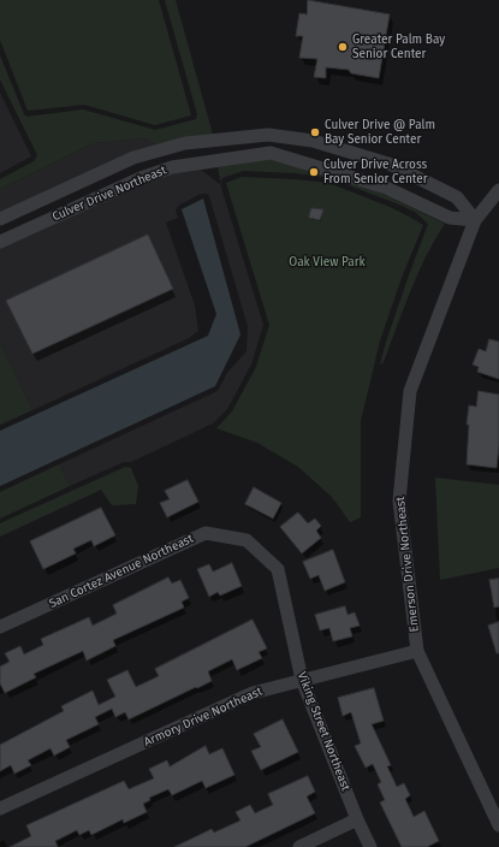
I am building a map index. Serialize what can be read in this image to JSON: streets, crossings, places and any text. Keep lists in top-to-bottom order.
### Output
{
  "streets": {
    "street": [
      "Culver Drive Northeast",
      "Emerson Drive Northeast",
      "San Cortez Avenue Northeast",
      "Armory Drive Northeast",
      "Viking Street Northeast"
    ]
  },
  "crossings": [
    ["Culver Drive Northeast", "Emerson Drive Northeast"],
    ["Emerson Drive Northeast", "Armory Drive Northeast"],
    ["San Cortez Avenue Northeast", "Viking Street Northeast"],
    ["Armory Drive Northeast", "Viking Street Northeast"]
  ],
  "parks": ["Oak View Park"],
  "places": ["Greater Palm Bay Senior Center", "Culver Drive @ Palm Bay Senior Center", "Culver Drive Across From Senior Center"]
}
